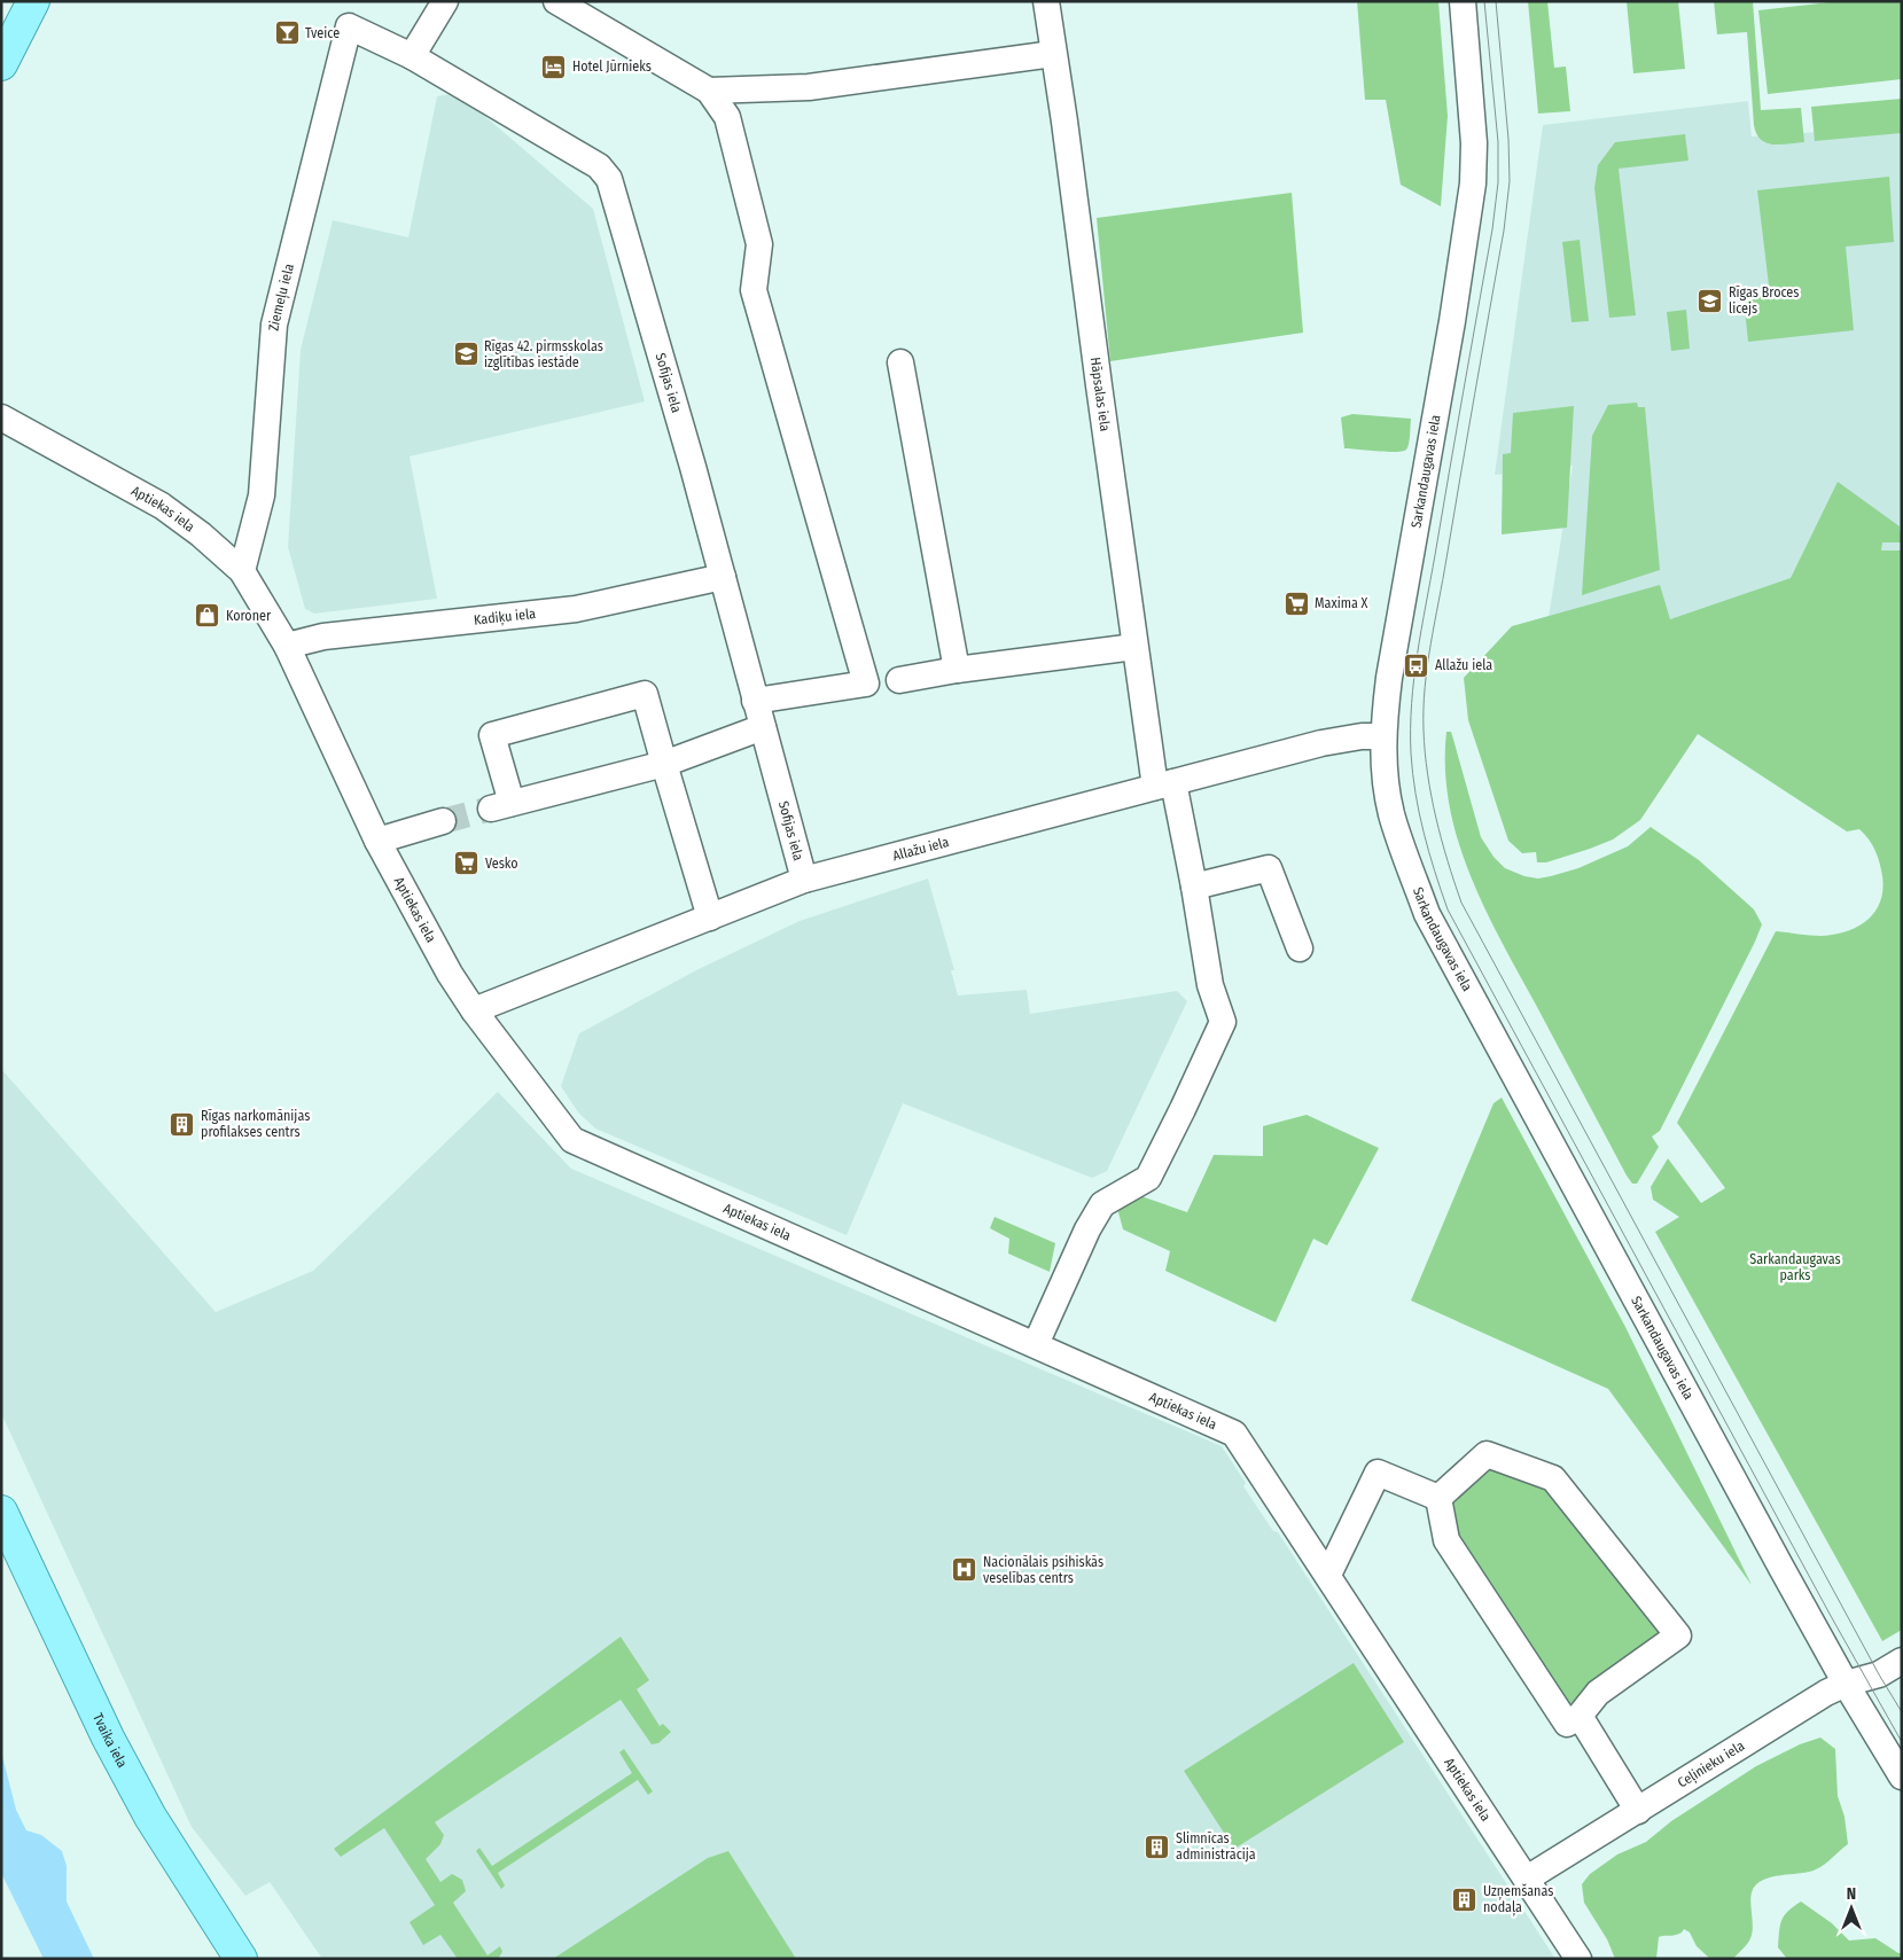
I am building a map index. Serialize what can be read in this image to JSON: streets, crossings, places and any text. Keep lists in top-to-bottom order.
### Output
{
  "streets": {
    "main road": ["Tvaika iela"],
    "street": [
      "Ziemeļu iela",
      "Sofijas iela",
      "Hāpsalas iela",
      "Sarkandaugavas iela",
      "Aptiekas iela",
      "Kadiķu iela",
      "Allažu iela",
      "Ceļinieku iela"
    ]
  },
  "crossings": [
    ["Ziemeļu iela", "Sofijas iela"],
    ["Ziemeļu iela", "Aptiekas iela"],
    ["Sofijas iela", "Kadiķu iela"],
    ["Sofijas iela", "Allažu iela"],
    ["Hāpsalas iela", "Aptiekas iela"],
    ["Hāpsalas iela", "Allažu iela"],
    ["Sarkandaugavas iela", "Allažu iela"],
    ["Sarkandaugavas iela", "Ceļinieku iela"],
    ["Aptiekas iela", "Kadiķu iela"],
    ["Aptiekas iela", "Allažu iela"],
    ["Aptiekas iela", "Ceļinieku iela"]
  ],
  "parks": ["Sarkandaugavas parks"],
  "places": {
    "bar": ["Tveice"],
    "hotel": ["Hotel Jūrnieks"],
    "school or university": ["Rīgas Broces licejs", "Rīgas 42. pirmsskolas izglītības iestāde"],
    "supermarket": ["Maxima X", "Vesko"],
    "shop": ["Koroner"],
    "bus stop": ["Allažu iela"],
    "building": ["Rīgas narkomānijas profilakses centrs", "Slimnīcas administrācija", "Uzņemšanas nodaļa"],
    "hospital": ["Nacionālais psihiskās veselības centrs"]
  },
  "north": "top"
}
